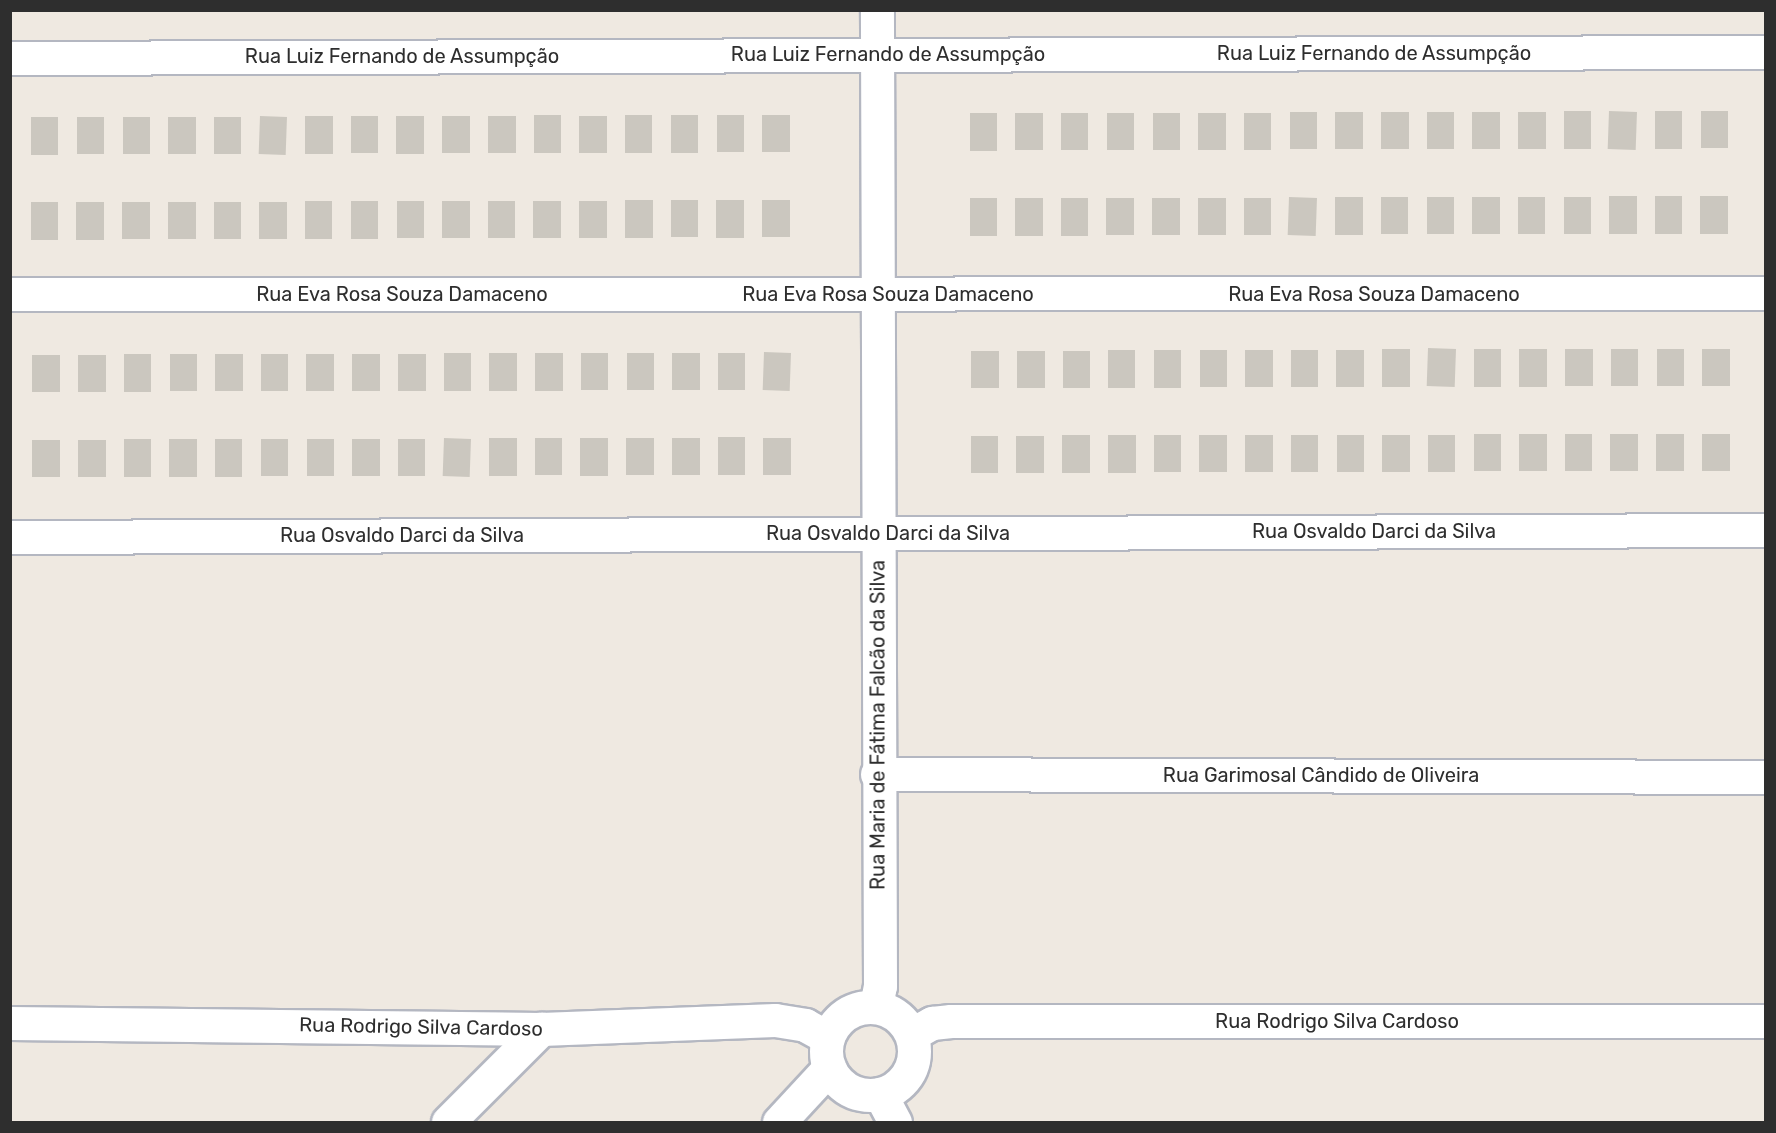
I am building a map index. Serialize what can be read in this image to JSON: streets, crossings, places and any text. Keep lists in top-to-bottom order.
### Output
{
  "streets": {
    "street": [
      "Rua Luiz Fernando de Assumpção",
      "Rua Eva Rosa Souza Damaceno",
      "Rua Osvaldo Darci da Silva",
      "Rua Maria de Fátima Falcão da Silva",
      "Rua Garimosal Cândido de Oliveira",
      "Rua Rodrigo Silva Cardoso"
    ]
  },
  "crossings": [
    ["Rua Luiz Fernando de Assumpção", "Rua Maria de Fátima Falcão da Silva"],
    ["Rua Eva Rosa Souza Damaceno", "Rua Maria de Fátima Falcão da Silva"],
    ["Rua Osvaldo Darci da Silva", "Rua Maria de Fátima Falcão da Silva"],
    ["Rua Maria de Fátima Falcão da Silva", "Rua Garimosal Cândido de Oliveira"],
    ["Rua Maria de Fátima Falcão da Silva", "Rua Rodrigo Silva Cardoso"]
  ]
}
